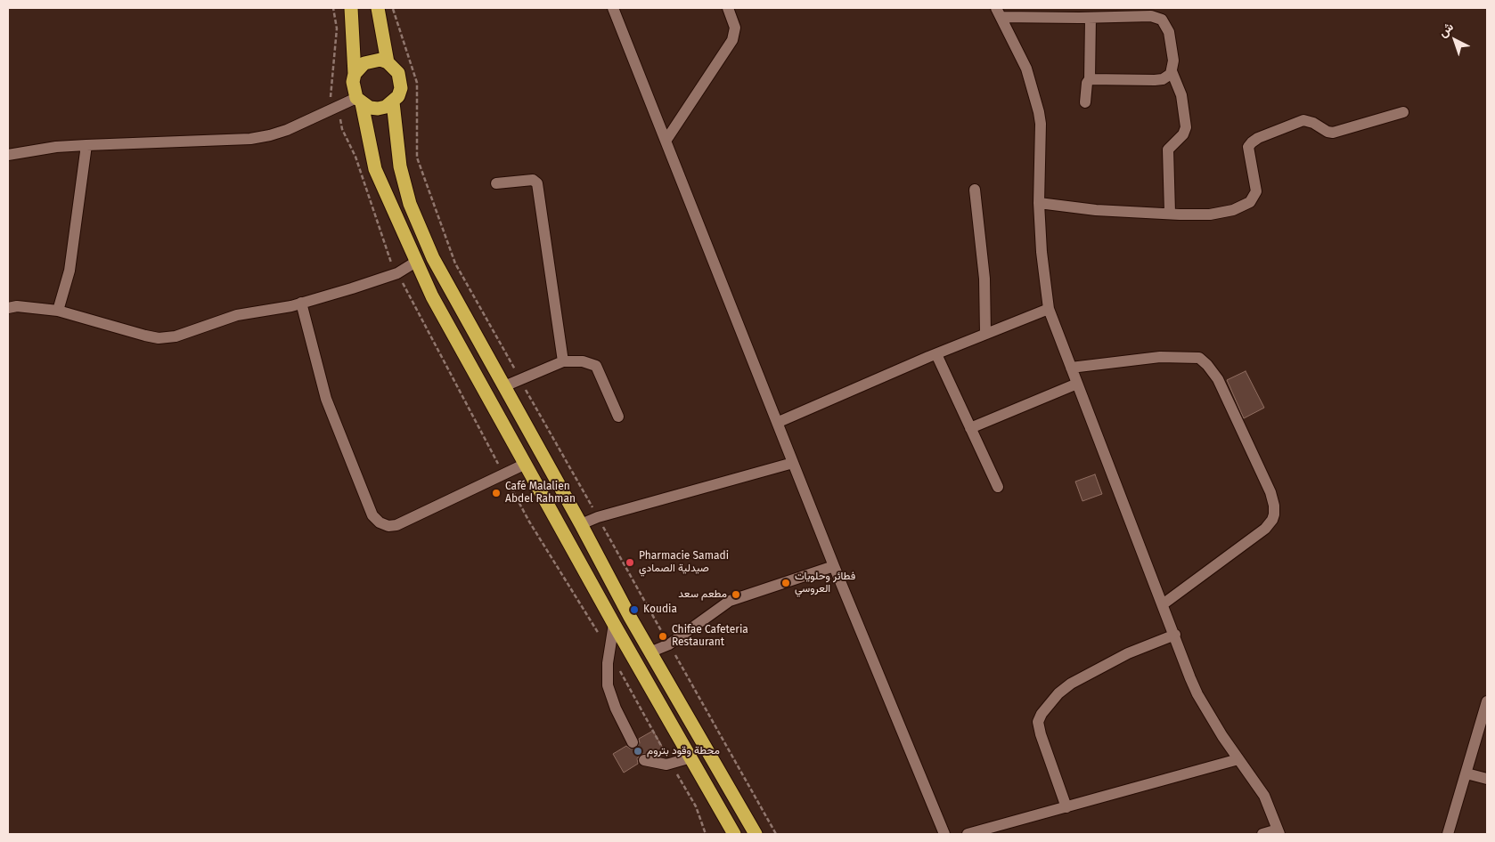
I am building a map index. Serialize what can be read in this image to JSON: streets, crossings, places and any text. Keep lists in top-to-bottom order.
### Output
{
  "places": [
    "Café Malalien Abdel Rahman",
    "Pharmacie Samadi صيدلية الصمادي",
    "فطائر وحلويات العروسي",
    "مطعم سعد",
    "Koudia",
    "Chifae Cafeteria Restaurant",
    "محطة وقود بتروم"
  ],
  "north": "top left"
}
